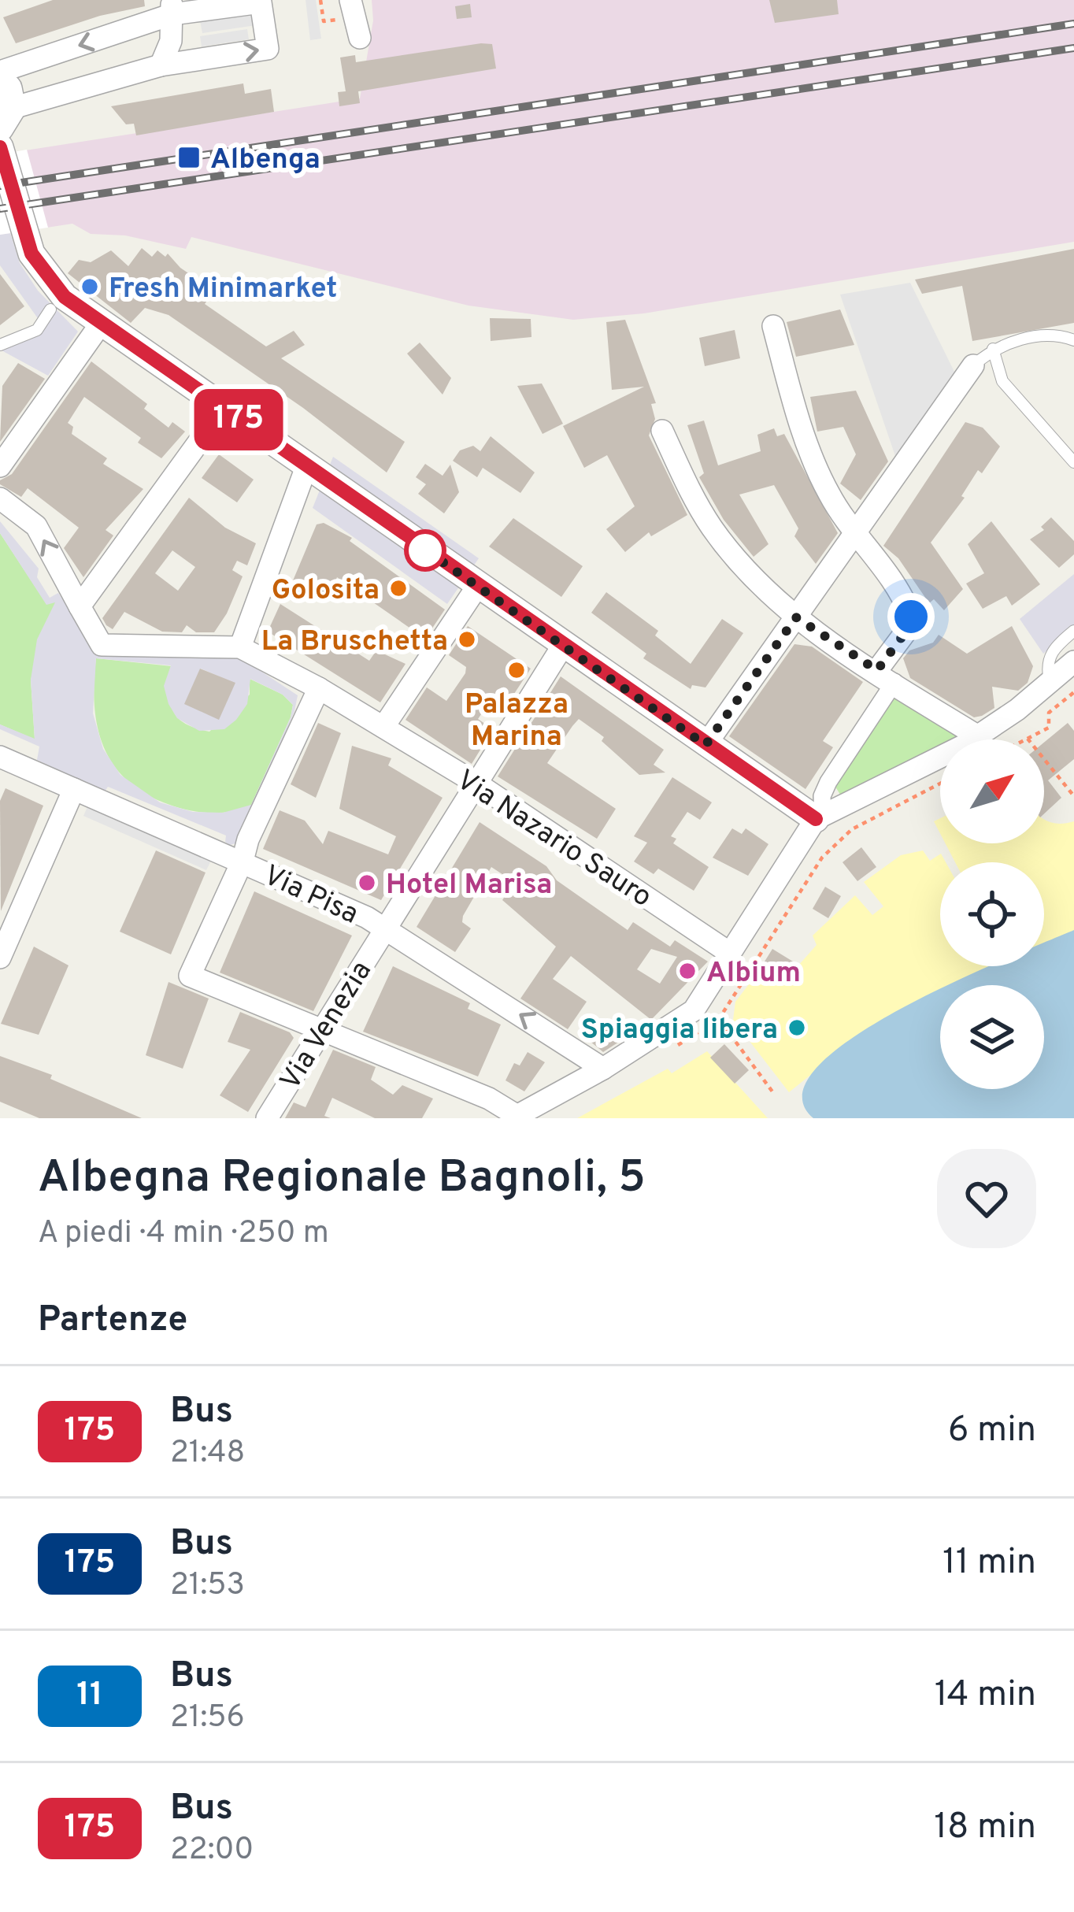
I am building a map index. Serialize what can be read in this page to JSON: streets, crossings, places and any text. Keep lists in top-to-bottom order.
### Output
{
  "streets": {
    "street": ["Via Nazario Sauro", "Via Pisa", "Via Venezia"]
  },
  "crossings": [
    ["Via Nazario Sauro", "Via Venezia"],
    ["Via Pisa", "Via Venezia"]
  ],
  "places": {
    "transit": ["Albenga"],
    "other": [
      "Fresh Minimarket",
      "Golosita",
      "La Bruschetta",
      "Palazza Marina",
      "Hotel Marisa",
      "Albium",
      "Spiaggia libera"
    ]
  },
  "lines": ["bus line 175"],
  "north": "top right",
  "page": {
    "on_map": "175",
    "heading": [
      ["Albegna Regionale Bagnoli, 5", "A piedi · 4 min · 250 m"],
      "Partenze"
    ],
    "list": [
      {
        "mark": "175",
        "name": "Bus",
        "note": "21:48",
        "value": "6 min"
      },
      {
        "mark": "175",
        "name": "Bus",
        "note": "21:53",
        "value": "11 min"
      },
      {
        "mark": "11",
        "name": "Bus",
        "note": "21:56",
        "value": "14 min"
      },
      {
        "mark": "175",
        "name": "Bus",
        "note": "22:00",
        "value": "18 min"
      }
    ]
  }
}
